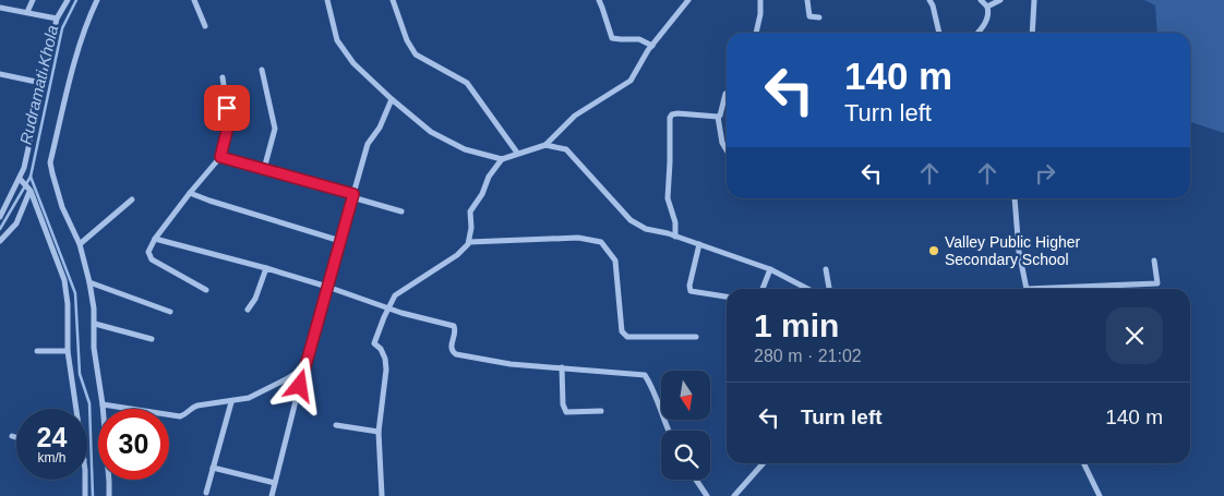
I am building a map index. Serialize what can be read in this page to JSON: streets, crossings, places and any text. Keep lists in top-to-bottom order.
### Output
{
  "water": ["Rudramati Khola"],
  "places": ["Valley Public Higher Secondary School"],
  "north": "bottom",
  "page": {
    "turn": ["140 m", "Turn left"],
    "heading": ["1 min", "280 m · 21:02"],
    "list": [
      {
        "name": "Turn left",
        "value": "140 m"
      }
    ],
    "speed": "24 km/h",
    "limit": "30"
  }
}
